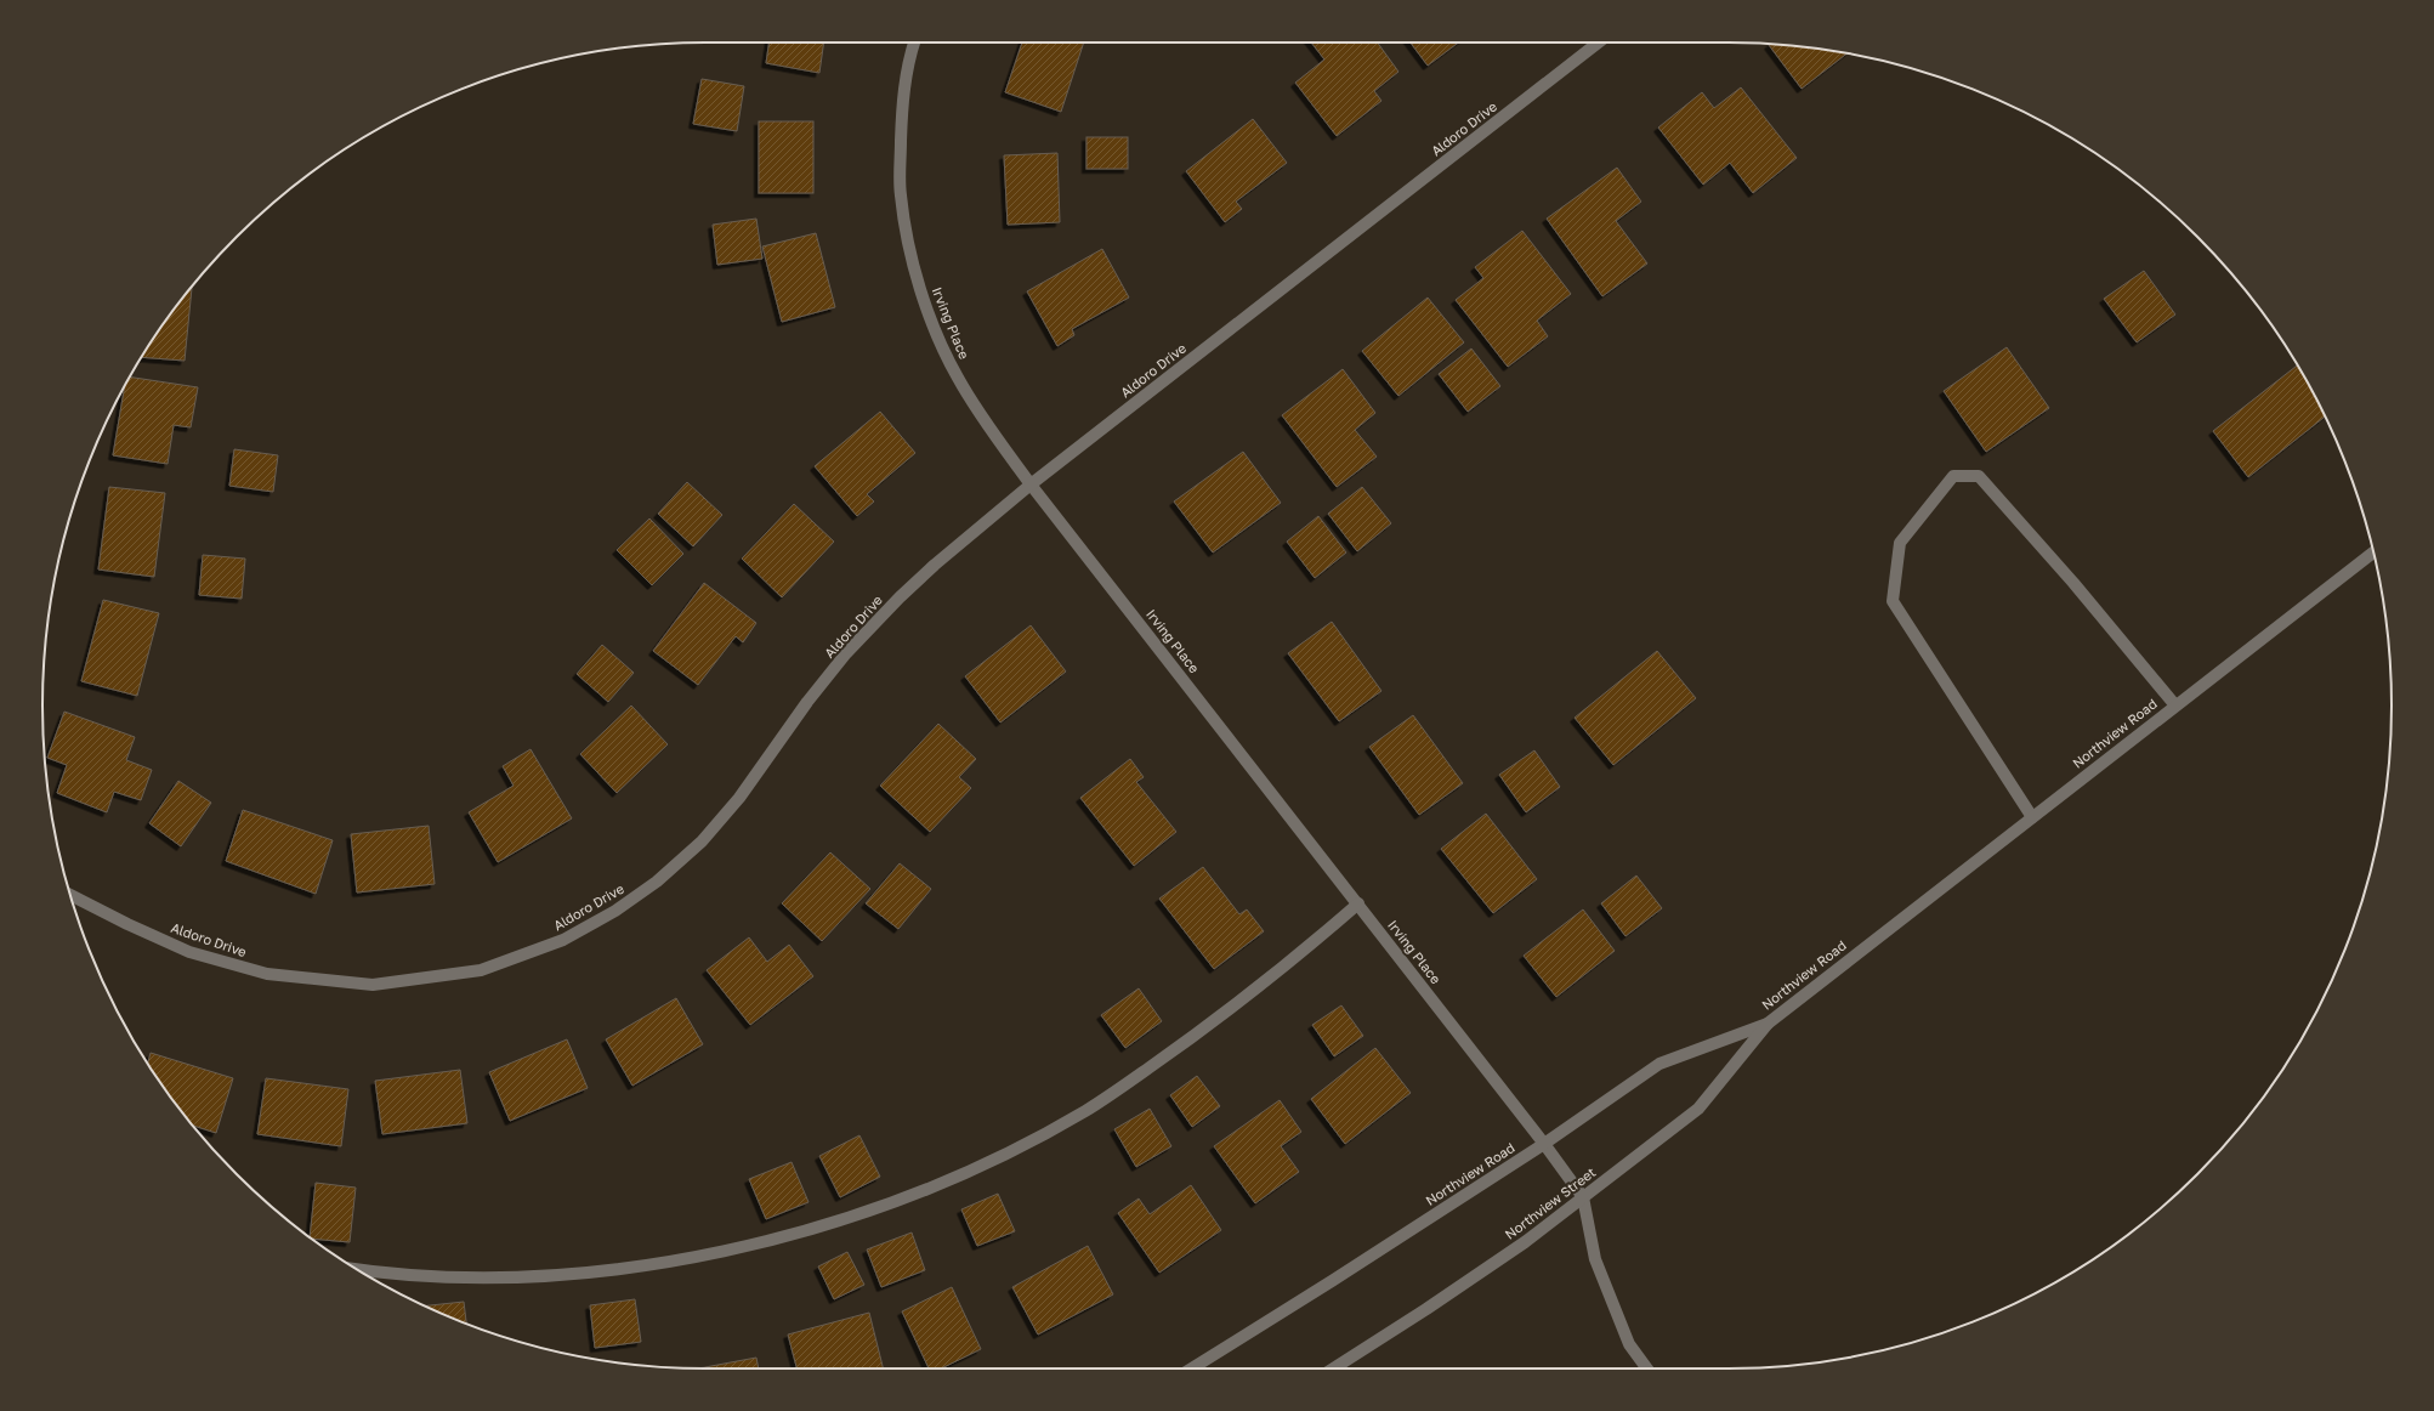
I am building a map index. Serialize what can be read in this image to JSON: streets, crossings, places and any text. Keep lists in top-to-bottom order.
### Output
{
  "streets": {
    "street": [
      "Aldoro Drive",
      "Irving Place",
      "Northview Road",
      "Northview Street"
    ]
  },
  "crossings": [
    ["Aldoro Drive", "Irving Place"],
    ["Irving Place", "Northview Road"],
    ["Irving Place", "Northview Street"],
    ["Northview Road", "Northview Street"]
  ]
}
